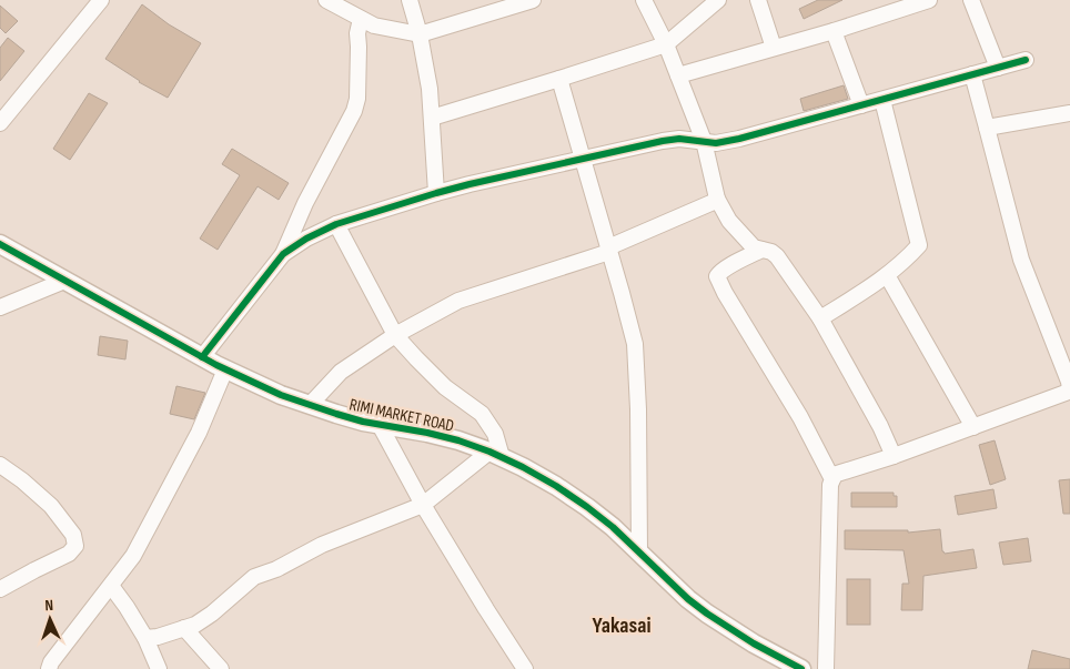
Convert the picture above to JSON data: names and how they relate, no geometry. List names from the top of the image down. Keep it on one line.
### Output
{"streets":{"street":["RIMI MARKET ROAD"]},"districts":["Yakasai"],"north":"top"}
